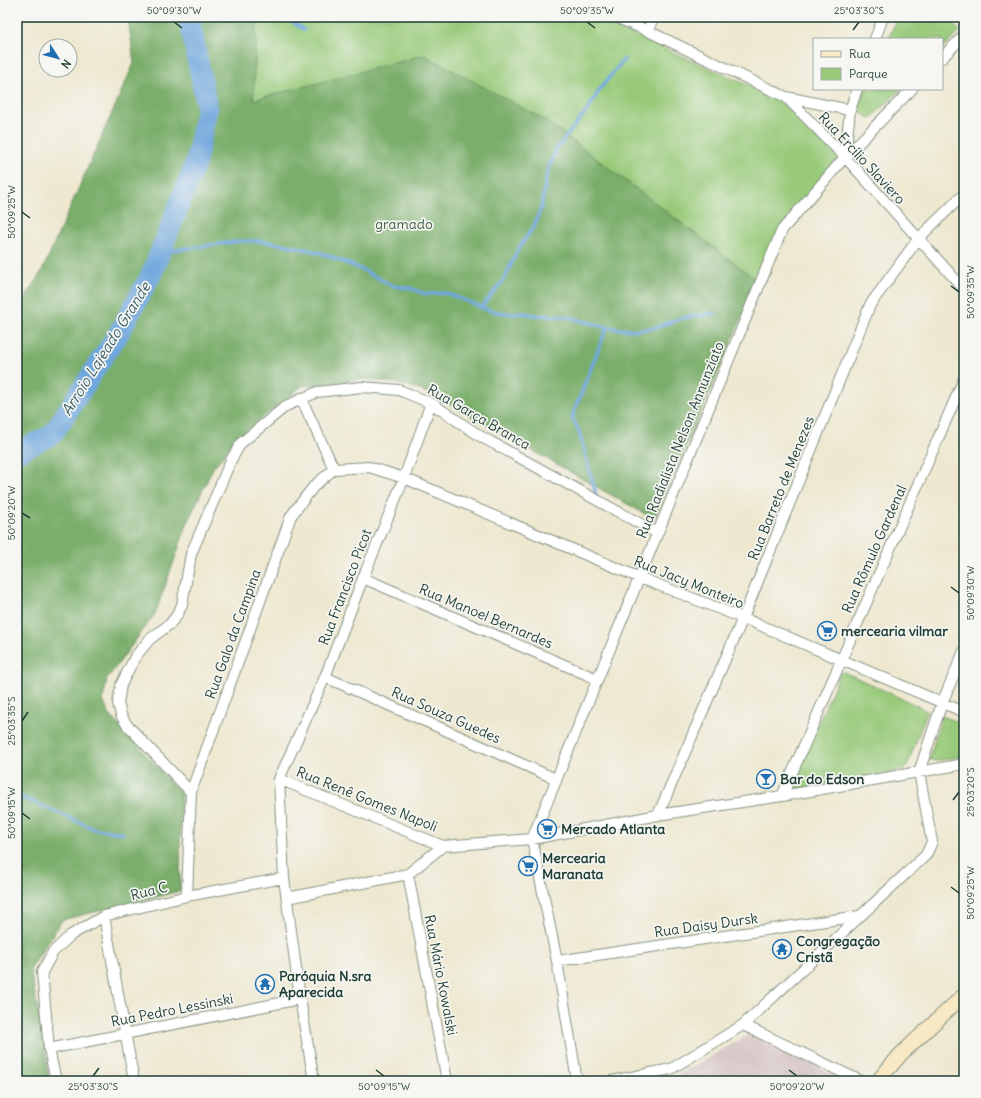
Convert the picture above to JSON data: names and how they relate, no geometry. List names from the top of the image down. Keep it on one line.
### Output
{"streets":{"street":["Rua Ercílio Slaviero","Rua Garça Branca","Rua Radialista Nelson Annunziato","Rua Barreto de Menezes","Rua Rômulo Gardenal","Rua Jacy Monteiro","Rua Francisco Picot","Rua Manoel Bernardes","Rua Galo da Campina","Rua Souza Guedes","Rua Renê Gomes Napoli","Rua C","Rua Daisy Dursk","Rua Mário Kowalski","Rua Pedro Lessinski"]},"crossings":[["Rua Ercílio Slaviero","Rua Radialista Nelson Annunziato"],["Rua Ercílio Slaviero","Rua Barreto de Menezes"],["Rua Garça Branca","Rua Radialista Nelson Annunziato"],["Rua Garça Branca","Rua Francisco Picot"],["Rua Garça Branca","Rua Galo da Campina"],["Rua Radialista Nelson Annunziato","Rua Jacy Monteiro"],["Rua Radialista Nelson Annunziato","Rua Manoel Bernardes"],["Rua Radialista Nelson Annunziato","Rua Souza Guedes"],["Rua Radialista Nelson Annunziato","Rua Renê Gomes Napoli"],["Rua Barreto de Menezes","Rua Jacy Monteiro"],["Rua Barreto de Menezes","Rua Renê Gomes Napoli"],["Rua Rômulo Gardenal","Rua Jacy Monteiro"],["Rua Rômulo Gardenal","Rua Renê Gomes Napoli"],["Rua Jacy Monteiro","Rua Francisco Picot"],["Rua Francisco Picot","Rua Manoel Bernardes"],["Rua Francisco Picot","Rua Souza Guedes"],["Rua Francisco Picot","Rua Renê Gomes Napoli"],["Rua Galo da Campina","Rua C"],["Rua Renê Gomes Napoli","Rua Mário Kowalski"],["Rua C","Rua Pedro Lessinski"]],"water":["Arroio Lajeado Grande"],"parks":["gramado"],"places":{"supermarket":["mercearia vilmar","Mercado Atlanta","Mercearia Maranata"],"bar":["Bar do Edson"],"temple":["Congregação Cristã","Paróquia N.sra Aparecida"]},"legend":["Rua","Parque"],"north":"bottom right","coordinates":["50°09'30\"W","50°09'35\"W","25°03'30\"S","50°09'25\"W","50°09'20\"W","25°03'35\"S","25°03'20\"S","50°09'15\"W"]}
